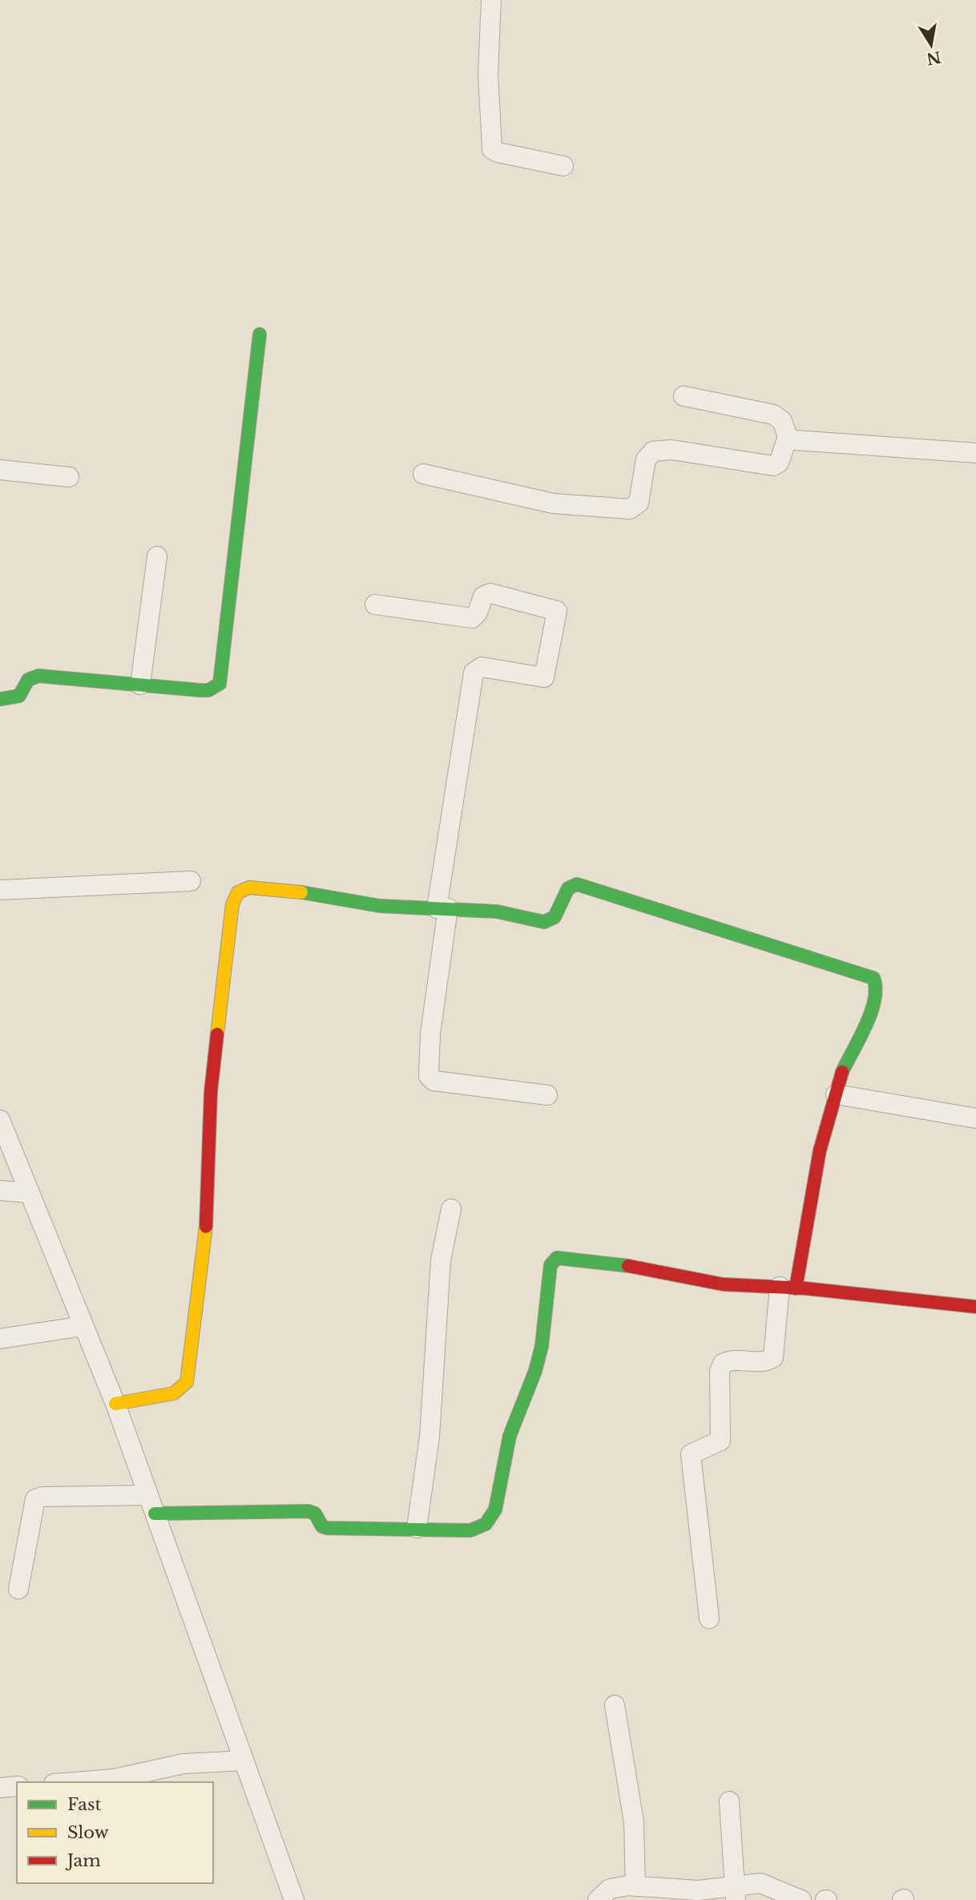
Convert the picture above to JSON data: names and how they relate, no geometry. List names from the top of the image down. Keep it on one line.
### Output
{"legend":["Fast","Slow","Jam"],"north":"bottom"}
